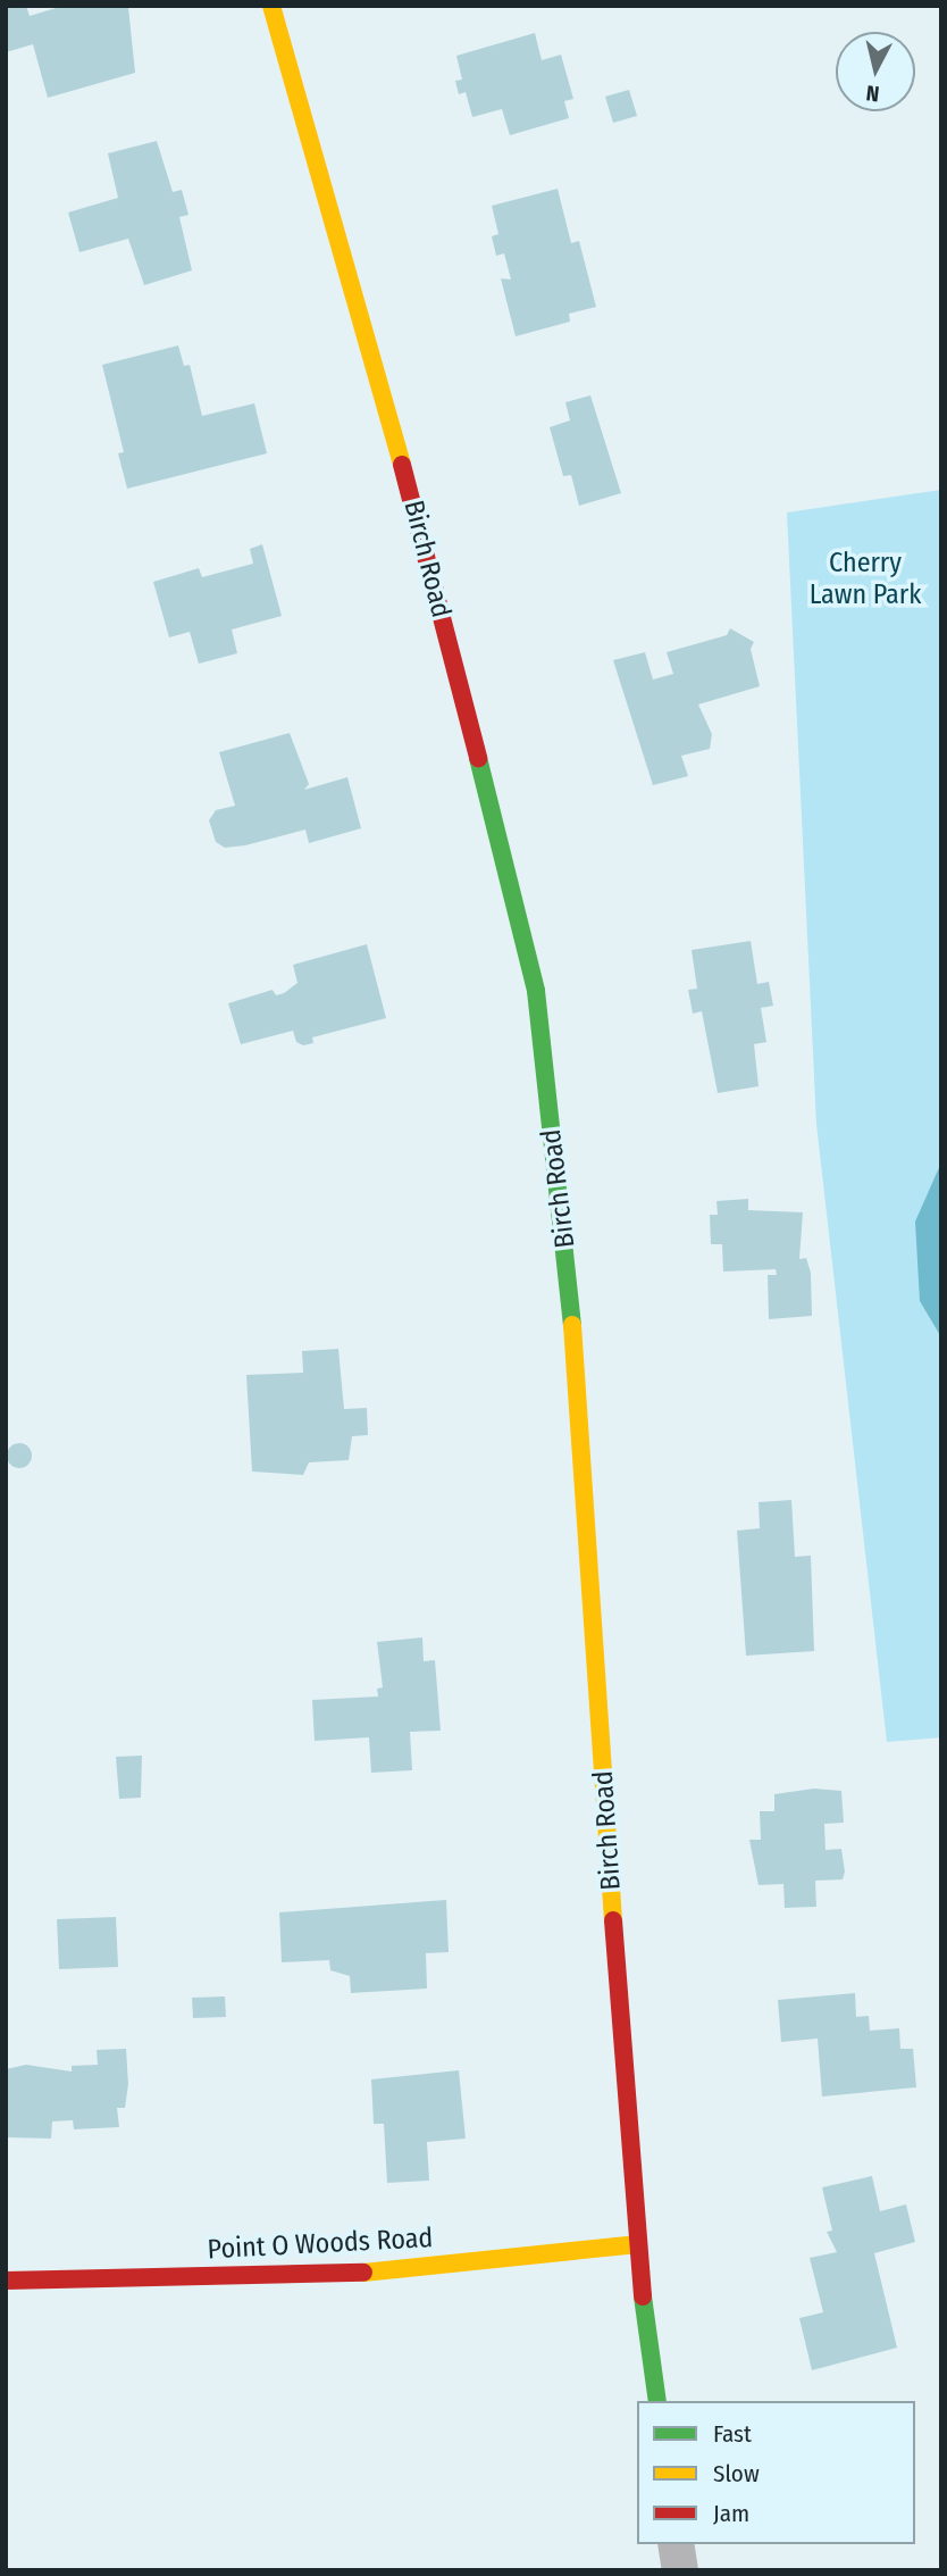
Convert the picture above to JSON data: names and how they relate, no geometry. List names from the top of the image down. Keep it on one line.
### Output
{"streets":{"street":["Birch Road","Point O Woods Road"]},"crossings":[["Birch Road","Point O Woods Road"]],"parks":["Cherry Lawn Park"],"legend":["Fast","Slow","Jam"],"north":"bottom"}
